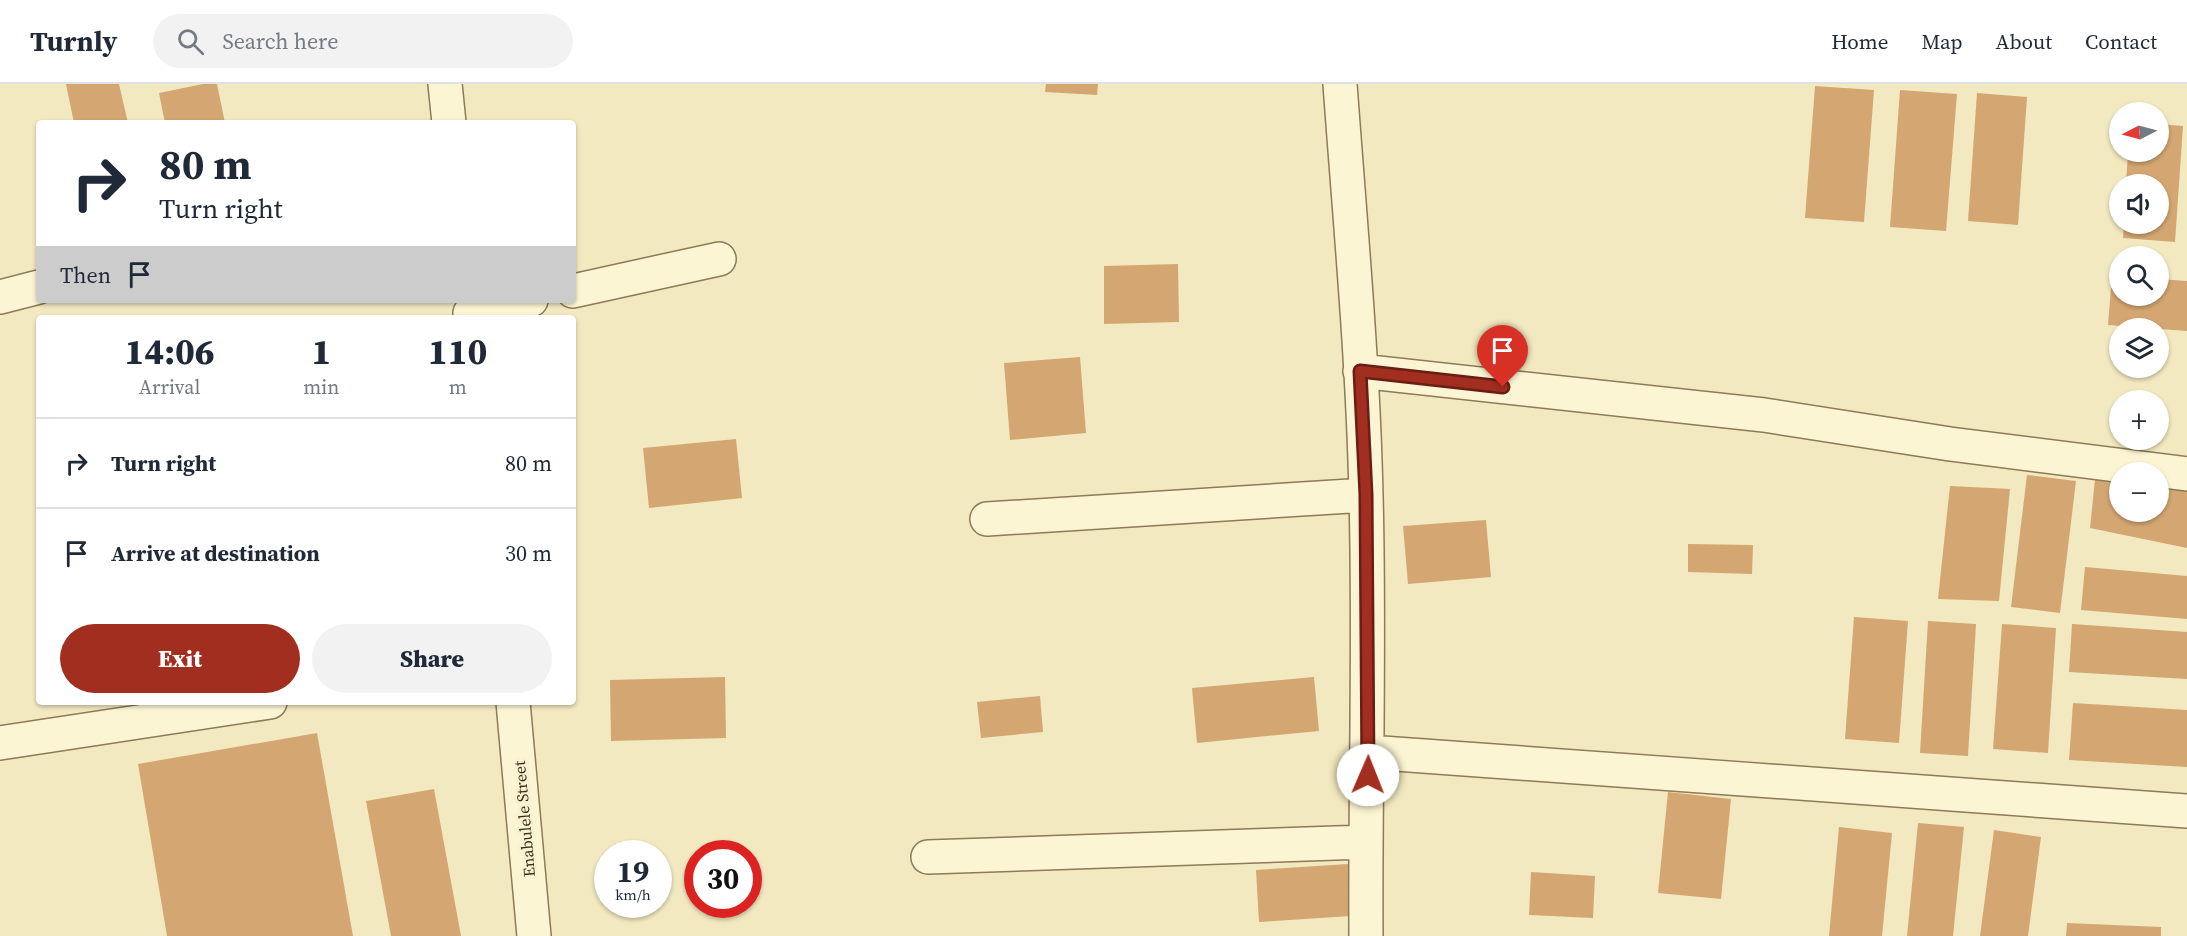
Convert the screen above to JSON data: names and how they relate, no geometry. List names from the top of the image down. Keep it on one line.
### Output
{"streets":{"street":["Enabulele Street"]},"north":"left","page":{"header":"Turnly","search":"Search here","nav":["Home","Map","About","Contact"],"map_buttons":["+","−"],"turn":["80 m","Turn right"],"then":"Then","eta":["14:06","Arrival","1","min","110","m"],"list":[{"name":"Turn right","value":"80 m"},{"name":"Arrive at destination","value":"30 m"}],"buttons":["Exit","Share"],"speed":"19 km/h","limit":"30"}}
